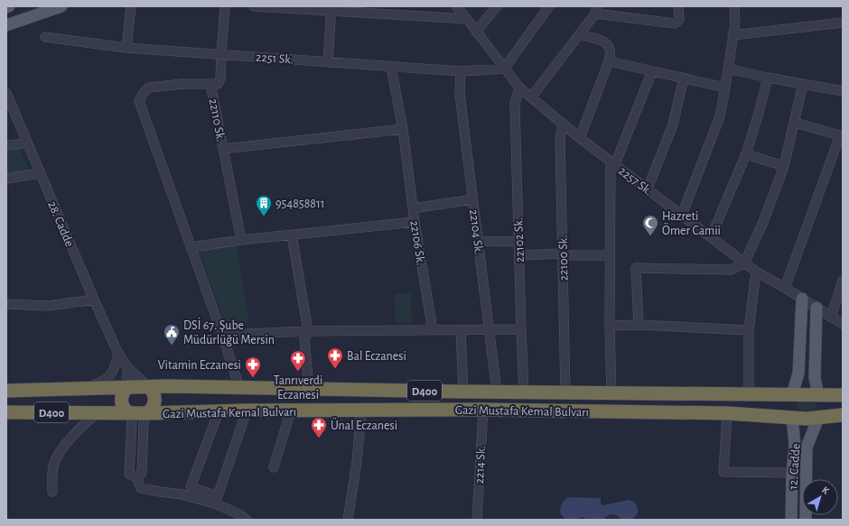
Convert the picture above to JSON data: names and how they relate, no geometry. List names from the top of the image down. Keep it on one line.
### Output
{"streets":{"highway":["D400","Gazi Mustafa Kemal Bulvarı"],"main road":["12. Cadde"],"street":["2251 Sk.","22110 Sk.","2257 Sk.","28. Cadde","22104 Sk.","22102 Sk.","22106 Sk.","22100 Sk.","2214 Sk."]},"crossings":[["2251 Sk.","22110 Sk."],["2251 Sk.","2257 Sk."],["2251 Sk.","22104 Sk."],["2251 Sk.","22106 Sk."],["2257 Sk.","22102 Sk."],["2257 Sk.","22100 Sk."],["28. Cadde","Gazi Mustafa Kemal Bulvarı"],["22104 Sk.","Gazi Mustafa Kemal Bulvarı"],["22102 Sk.","Gazi Mustafa Kemal Bulvarı"],["22100 Sk.","Gazi Mustafa Kemal Bulvarı"],["Gazi Mustafa Kemal Bulvarı","2214 Sk."],["Gazi Mustafa Kemal Bulvarı","12. Cadde"]],"places":{"building":["954858811"],"mosque":["Hazreti Ömer Camii"],"public building":["DSİ 67. Şube Müdürlüğü Mersin"],"pharmacy":["Bal Eczanesi","Tanrıverdi Eczanesi","Vitamin Eczanesi","Ünal Eczanesi"]},"north":"top right"}
